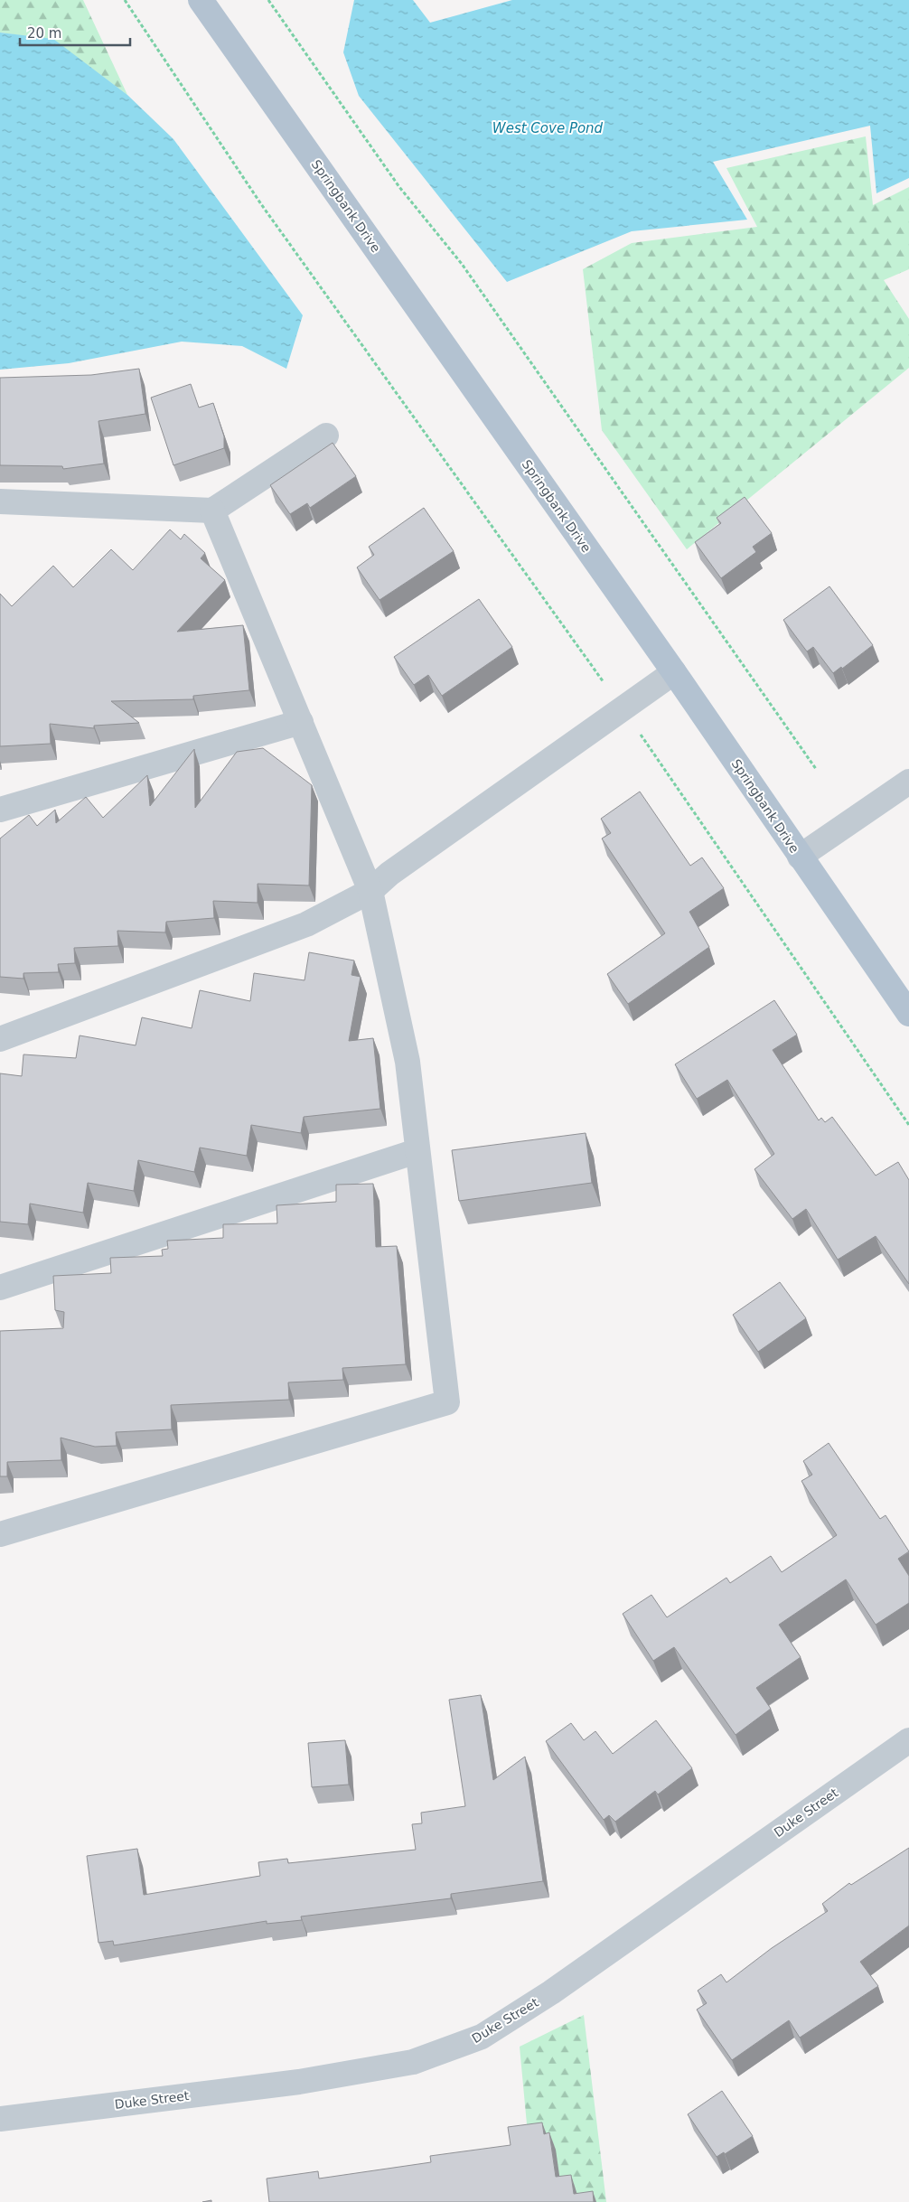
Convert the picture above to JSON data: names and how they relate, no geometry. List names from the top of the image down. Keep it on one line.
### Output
{"streets":{"main road":["Springbank Drive"],"street":["Duke Street"]},"water":["West Cove Pond"],"scale_bar":"20 m"}
